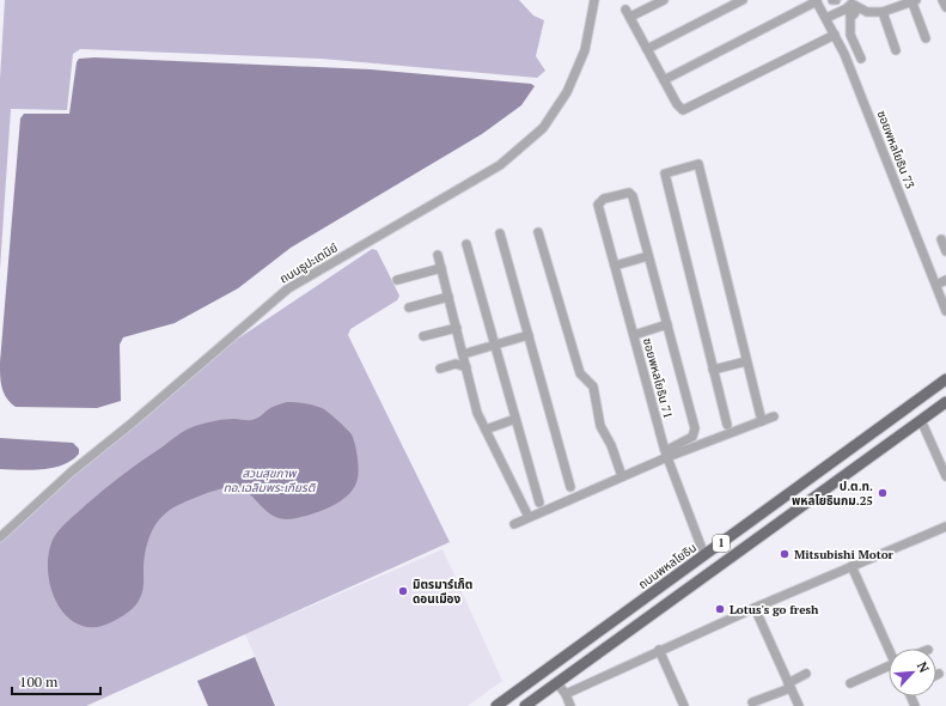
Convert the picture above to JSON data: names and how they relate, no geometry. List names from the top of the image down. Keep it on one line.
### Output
{"streets":{"main road":["1","ถนนพหลโยธิน"],"street":["ซอยพหลโยธิน 73","ถนนธูปะเตมีย์","ซอยพหลโยธิน 71"]},"crossings":[["ซอยพหลโยธิน 71","ถนนพหลโยธิน"]],"parks":["สวนสุขภาพ ทอ.เฉลิมพระเกียรติ"],"places":["ป.ต.ท. พหลโยธินกม.25","Mitsubishi Motor","มิตรมาร์เก็ต ดอนเมือง","Lotus's go fresh"],"scale_bar":"100 m","north":"top right"}
